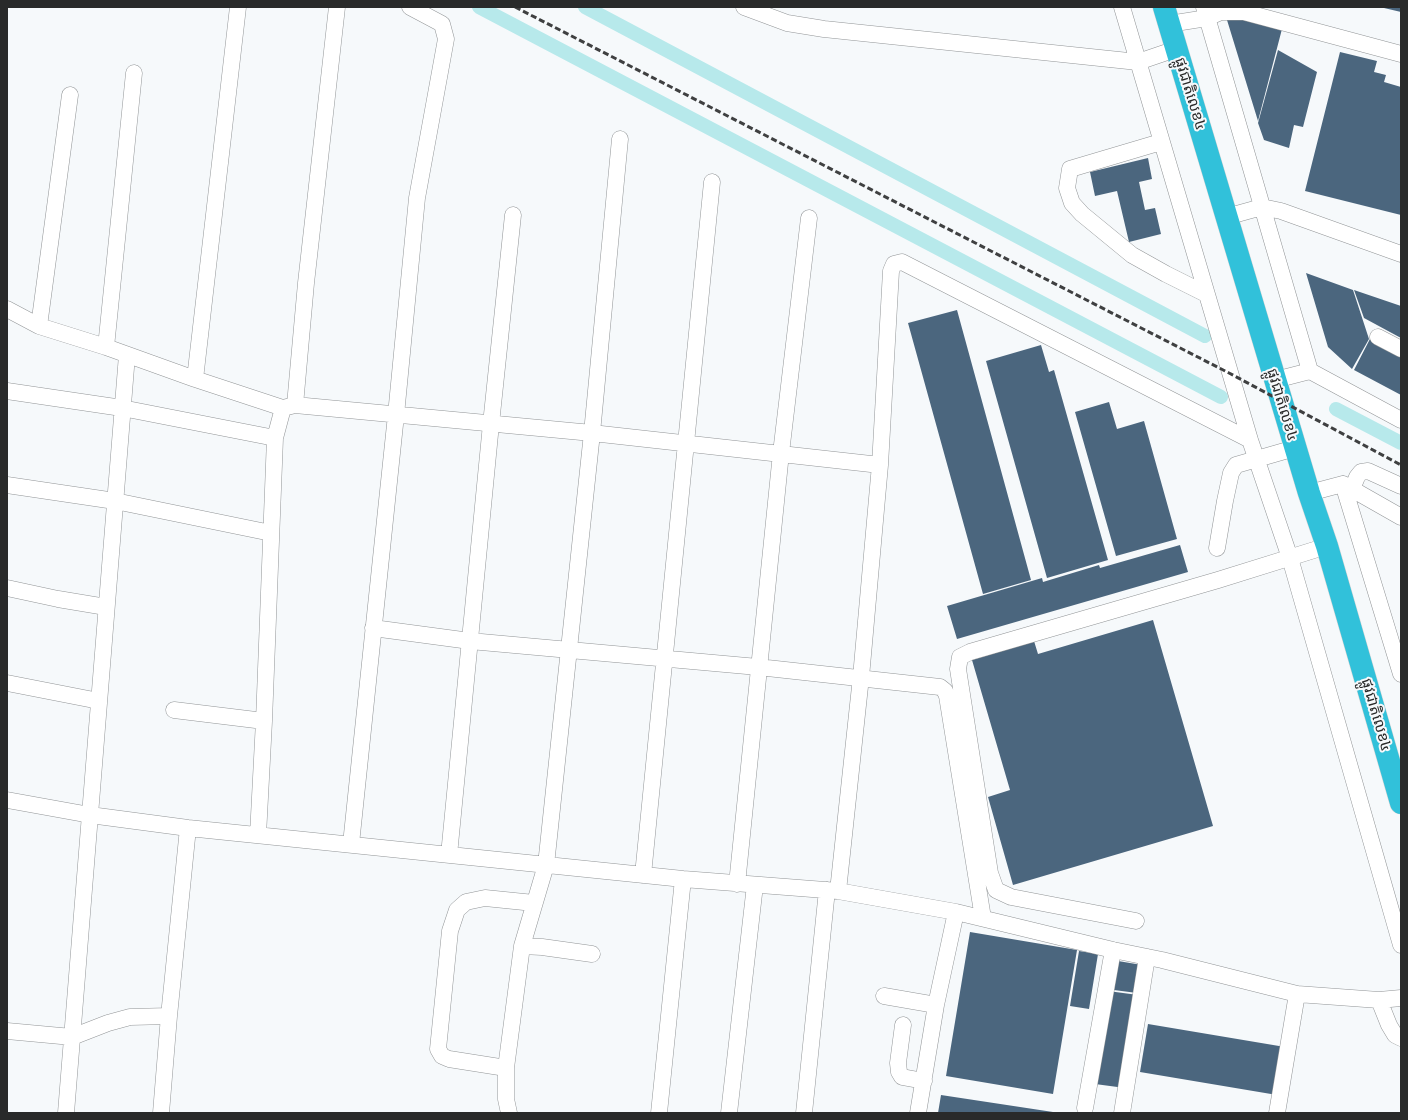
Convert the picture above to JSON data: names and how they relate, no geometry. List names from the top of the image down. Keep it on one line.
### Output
{"streets":{"highway":["ផ្លូវជាតិលេខ៤"]}}
